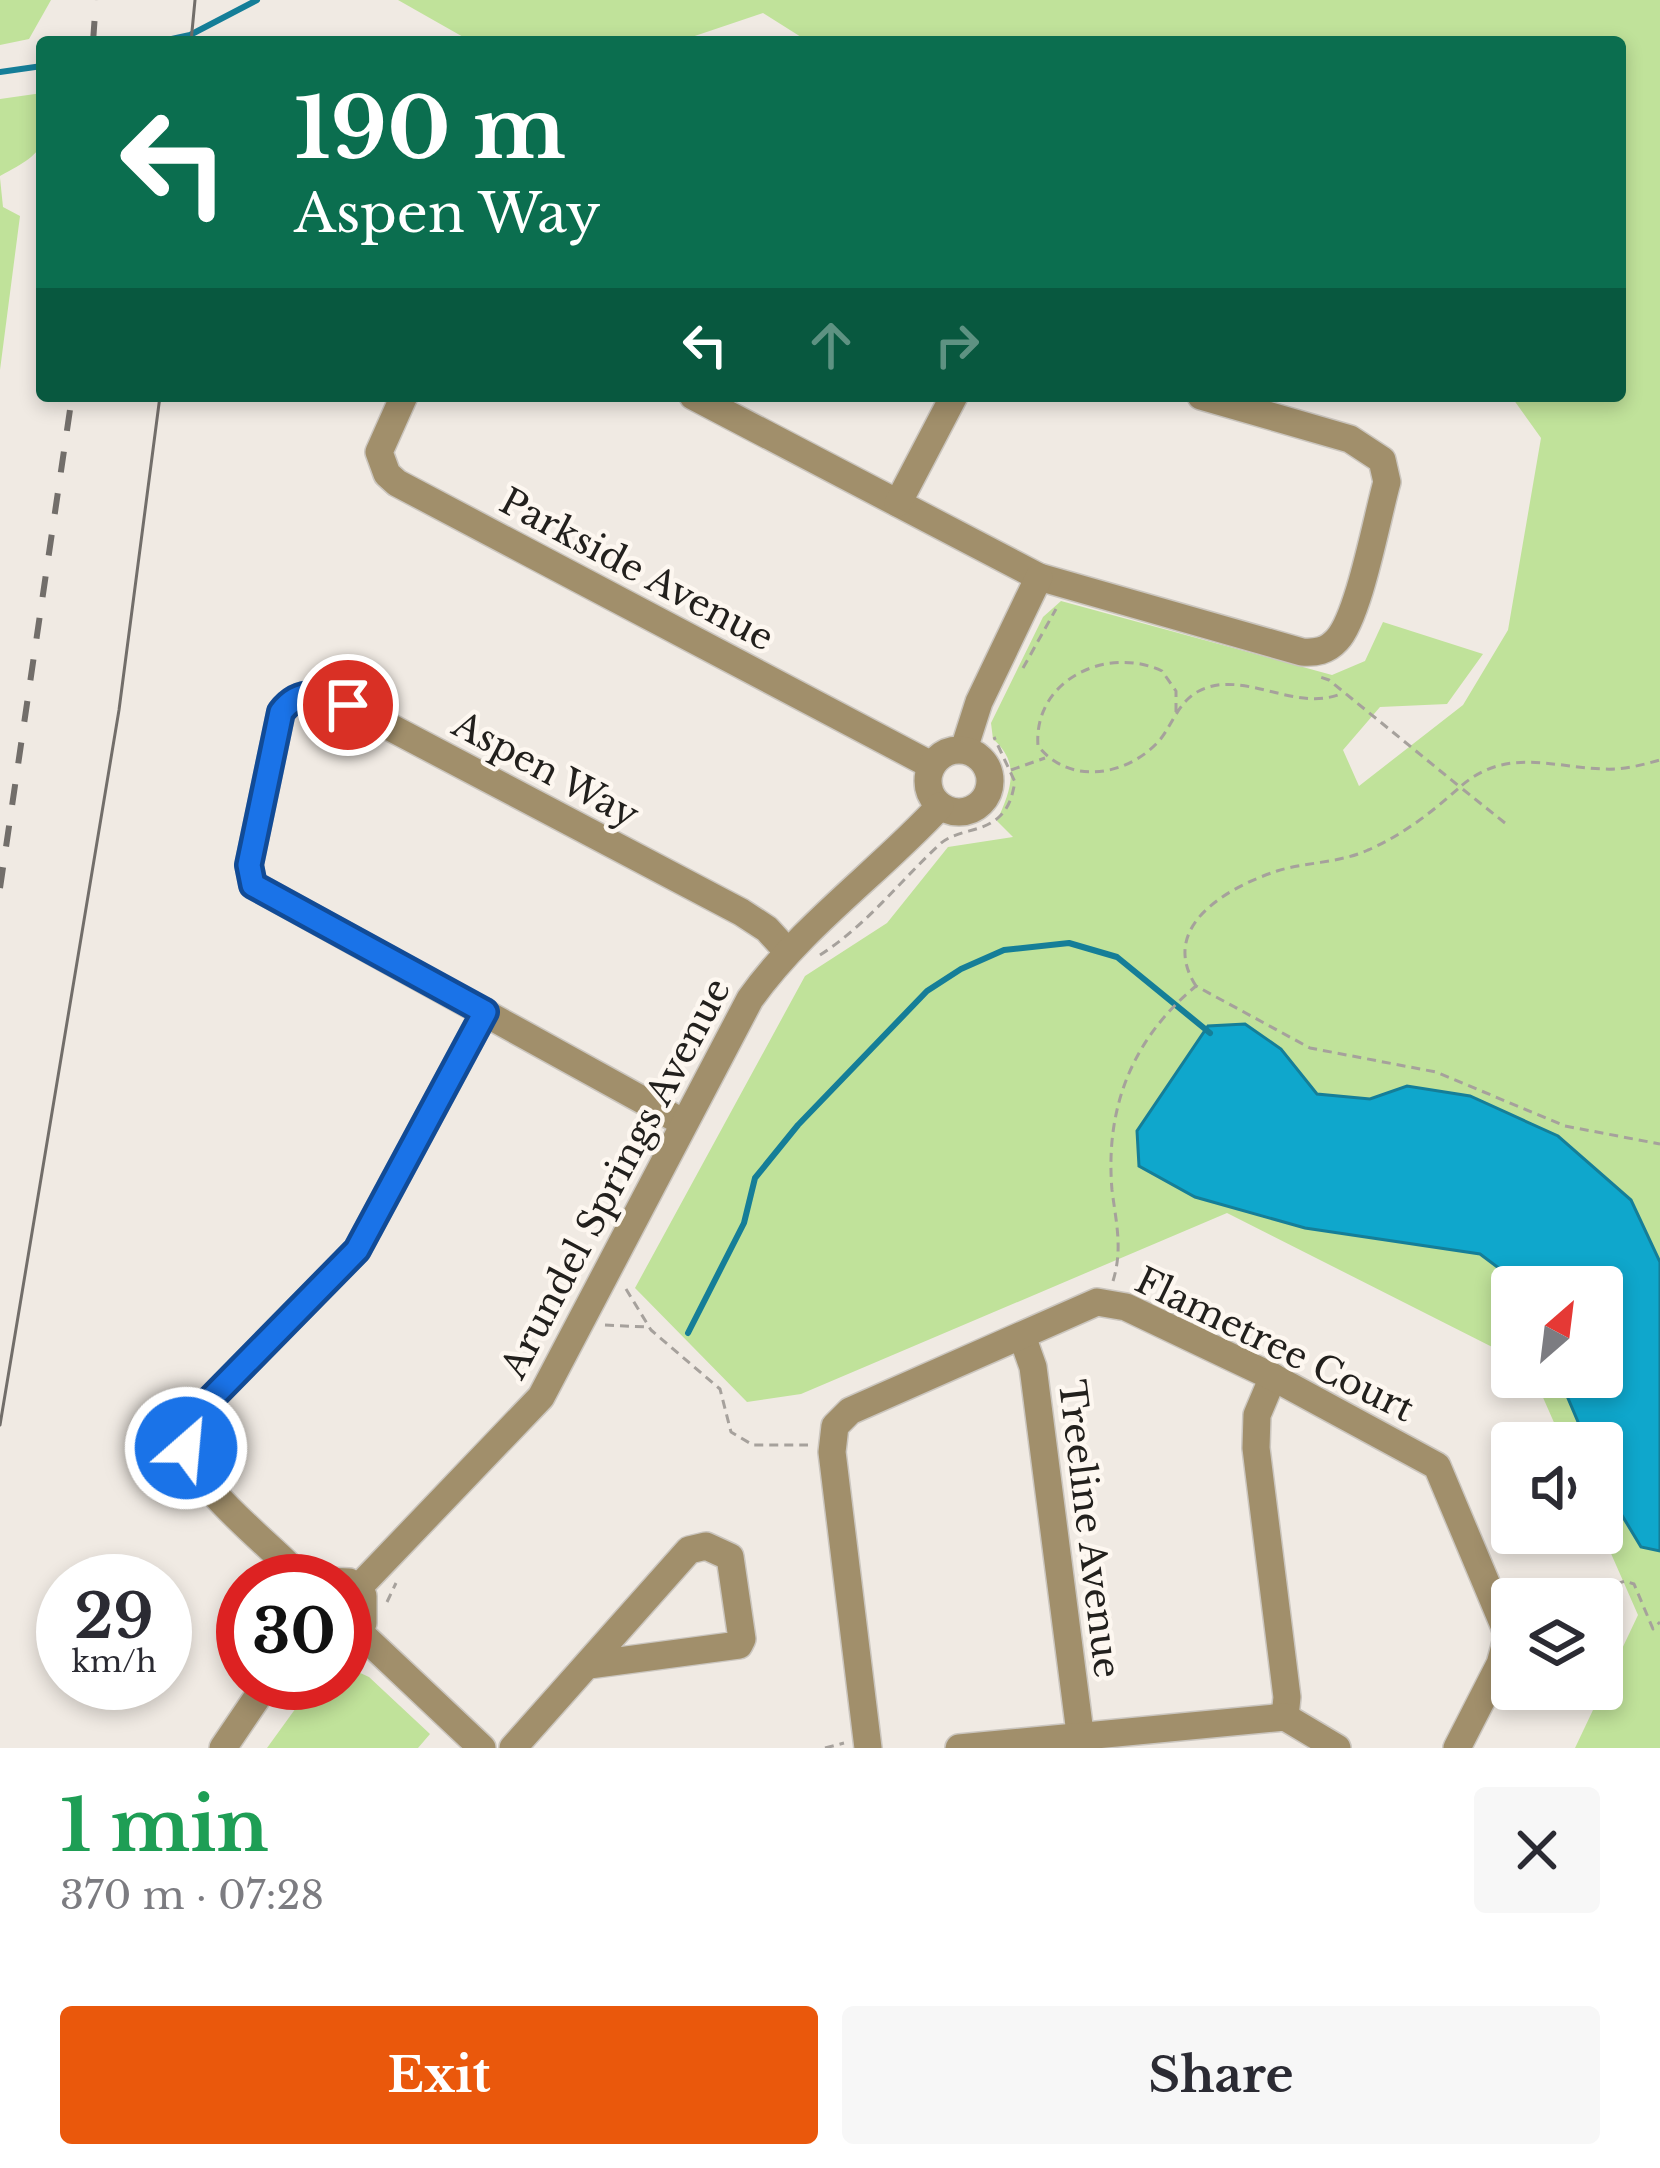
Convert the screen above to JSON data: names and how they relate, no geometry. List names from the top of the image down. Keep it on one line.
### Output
{"streets":{"street":["Parkside Avenue","Aspen Way","Arundel Springs Avenue","Flametree Court","Treeline Avenue"]},"crossings":[["Parkside Avenue","Arundel Springs Avenue"],["Aspen Way","Arundel Springs Avenue"],["Flametree Court","Treeline Avenue"]],"north":"top right","page":{"turn":["190 m","Aspen Way"],"speed":"29 km/h","limit":"30","heading":["1 min","370 m · 07:28"],"buttons":["Exit","Share"]}}
